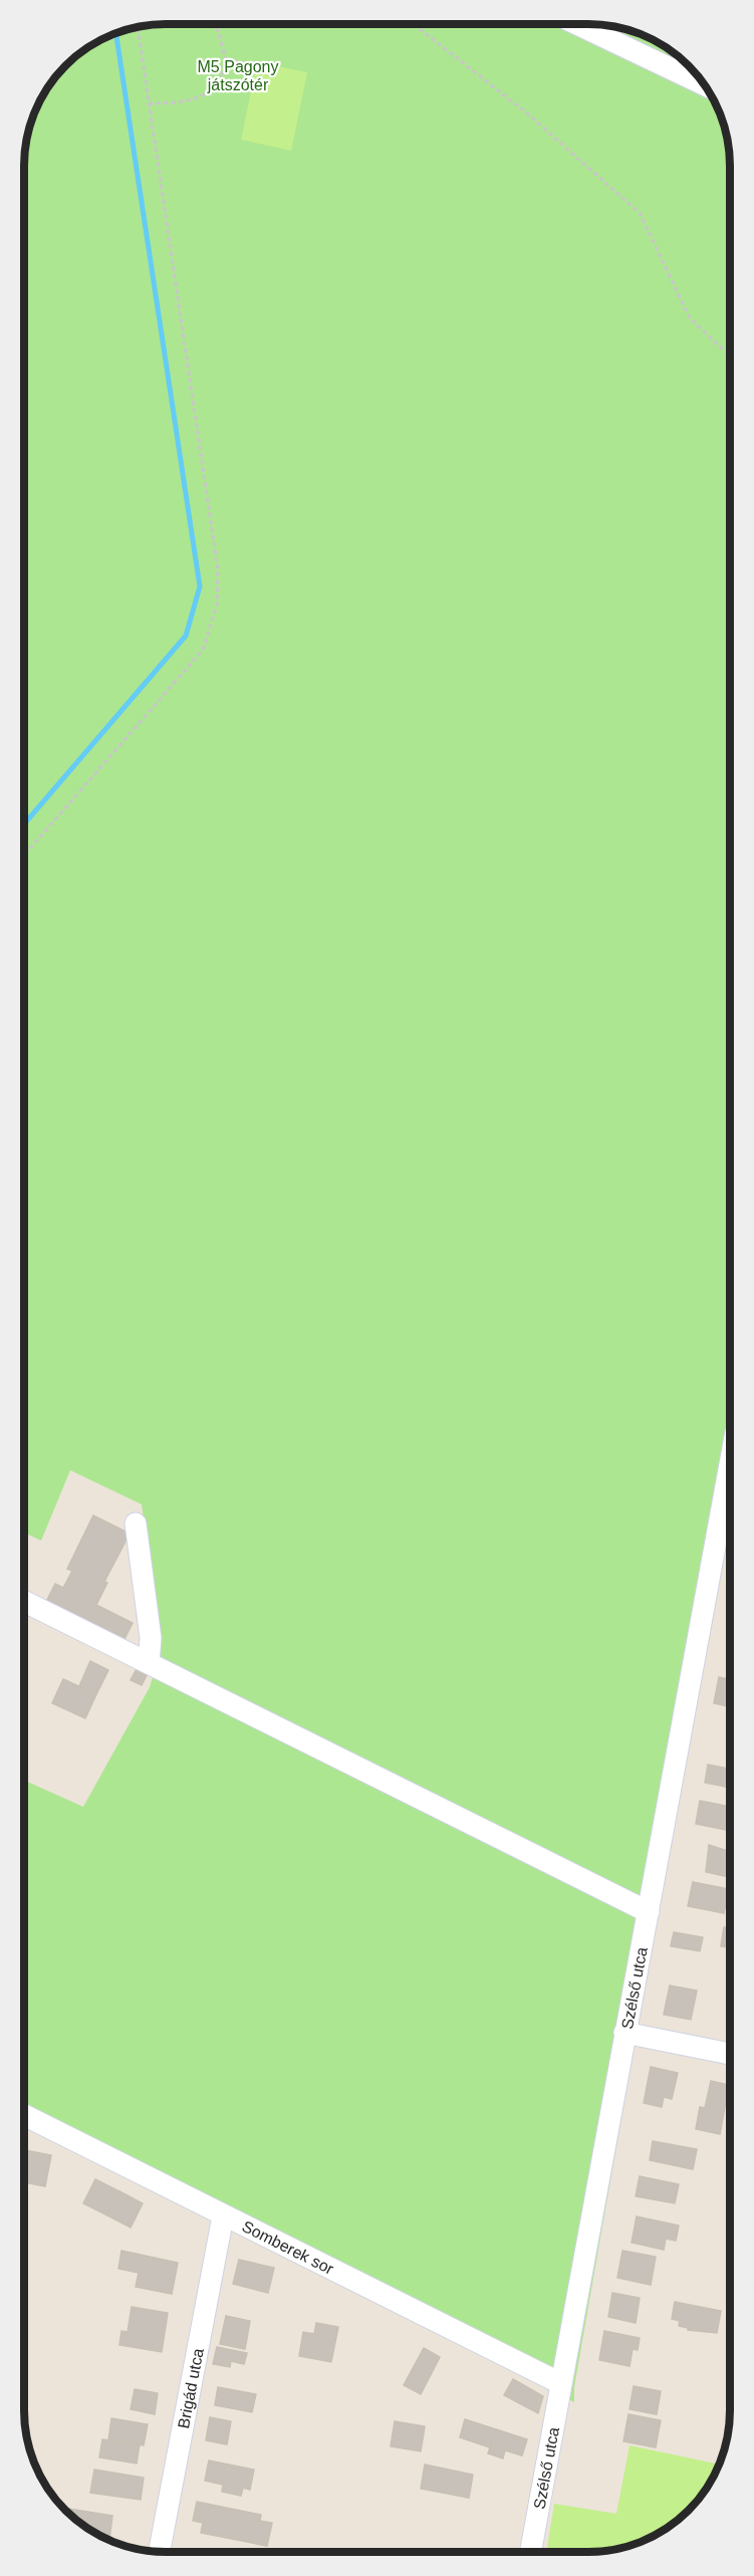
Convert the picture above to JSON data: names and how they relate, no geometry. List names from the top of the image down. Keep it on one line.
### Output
{"streets":{"street":["Szélső utca","Somberek sor","Brigád utca"]},"crossings":[["Szélső utca","Somberek sor"],["Somberek sor","Brigád utca"]],"parks":["M5 Pagony játszótér"]}
